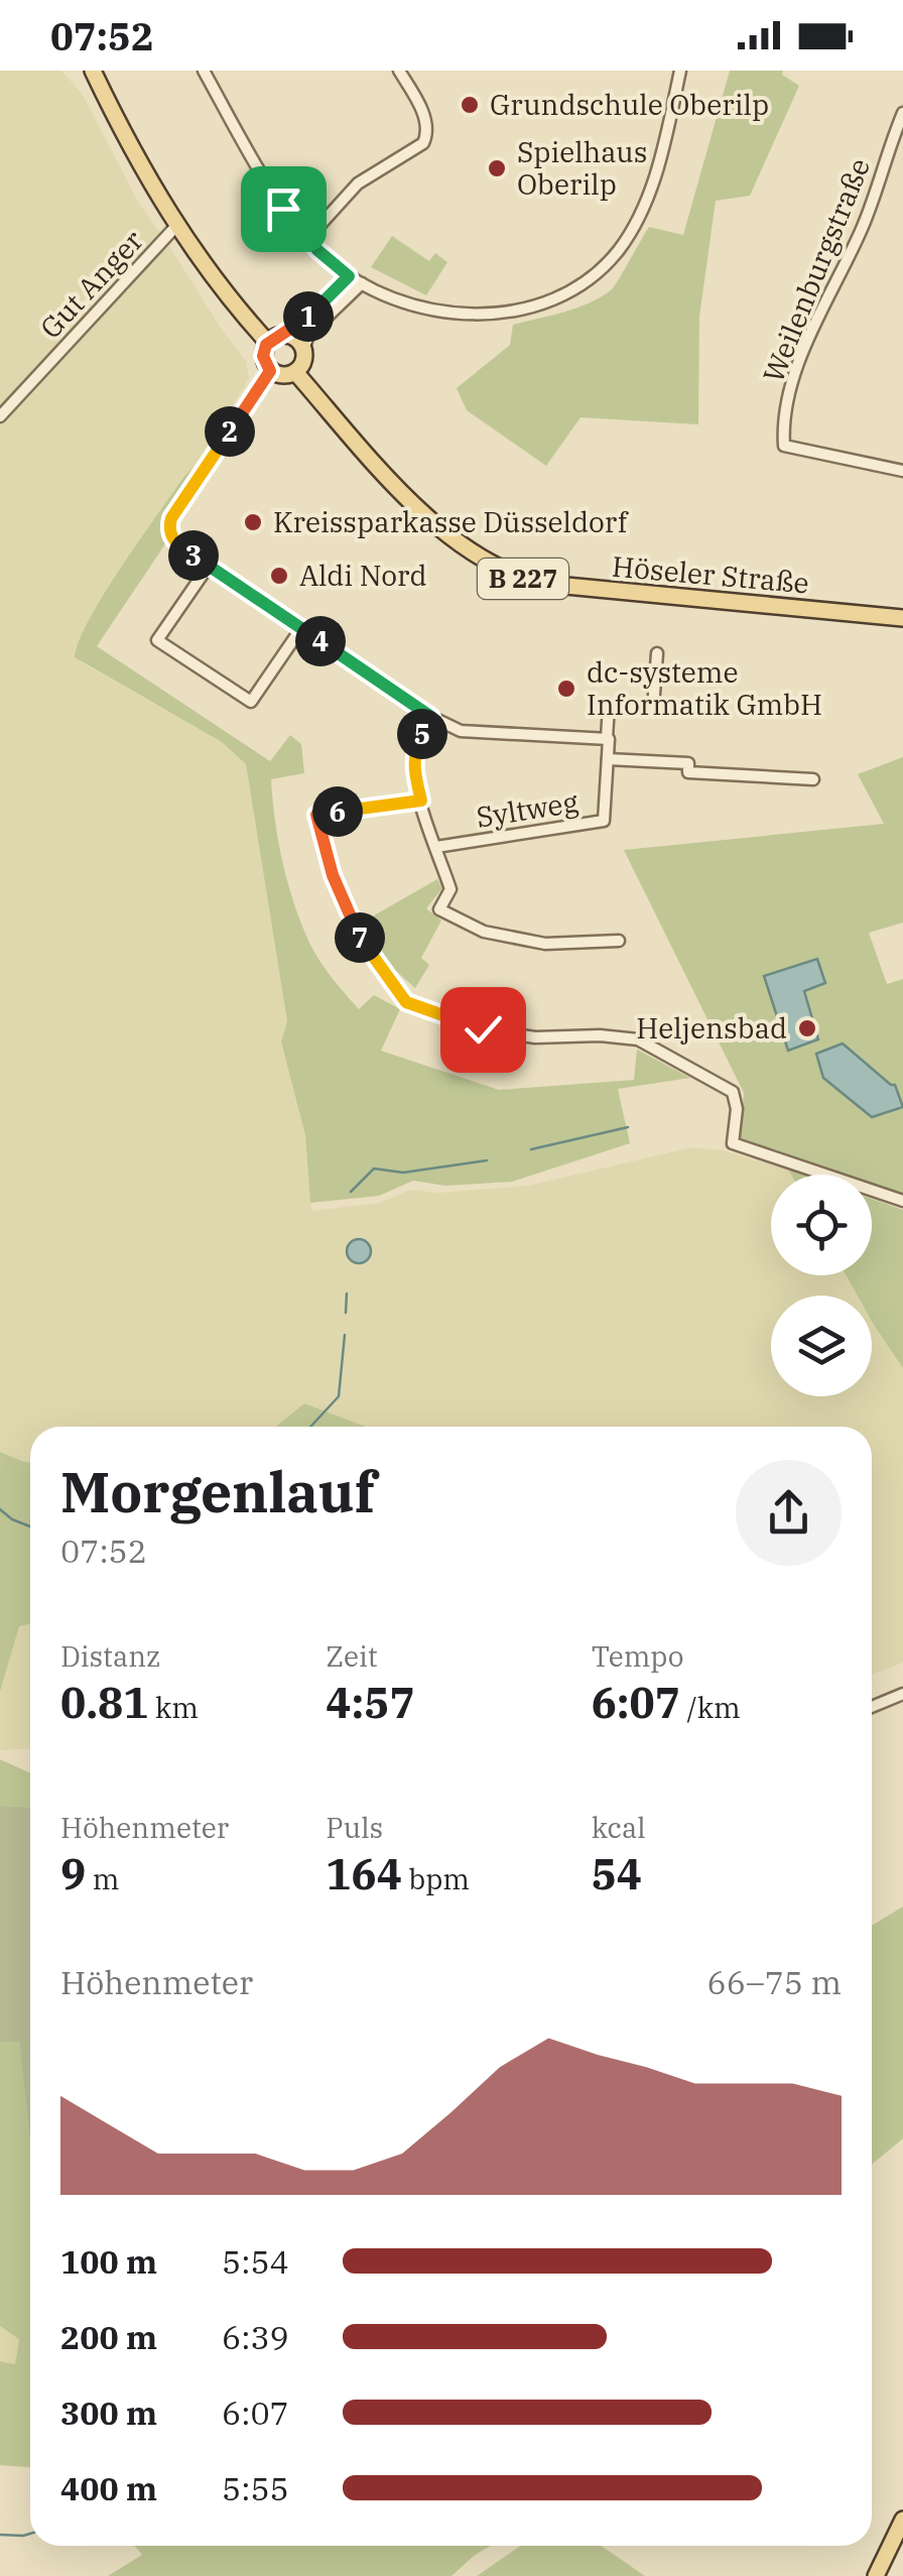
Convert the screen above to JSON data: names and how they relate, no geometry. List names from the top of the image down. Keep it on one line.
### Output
{"streets":{"main road":["Höseler Straße","B 227"],"street":["Weilenburgstraße","Gut Anger","Syltweg"]},"places":["Grundschule Oberilp","Spielhaus Oberilp","Kreissparkasse Düsseldorf","Aldi Nord","dc-systeme Informatik GmbH","Heljensbad"],"page":{"status":"07:52","pins":["1","2","3","4","5","6","7"],"heading":["Morgenlauf","07:52"],"stats":[["Distanz","0.81 km"],["Zeit","4:57"],["Tempo","6:07 /km"],["Höhenmeter","9 m"],["Puls","164 bpm"],["kcal","54"]],"chart":["Höhenmeter","66–75 m"],"list":[{"name":"100 m","note":"5:54"},{"name":"200 m","note":"6:39"},{"name":"300 m","note":"6:07"},{"name":"400 m","note":"5:55"}]}}
